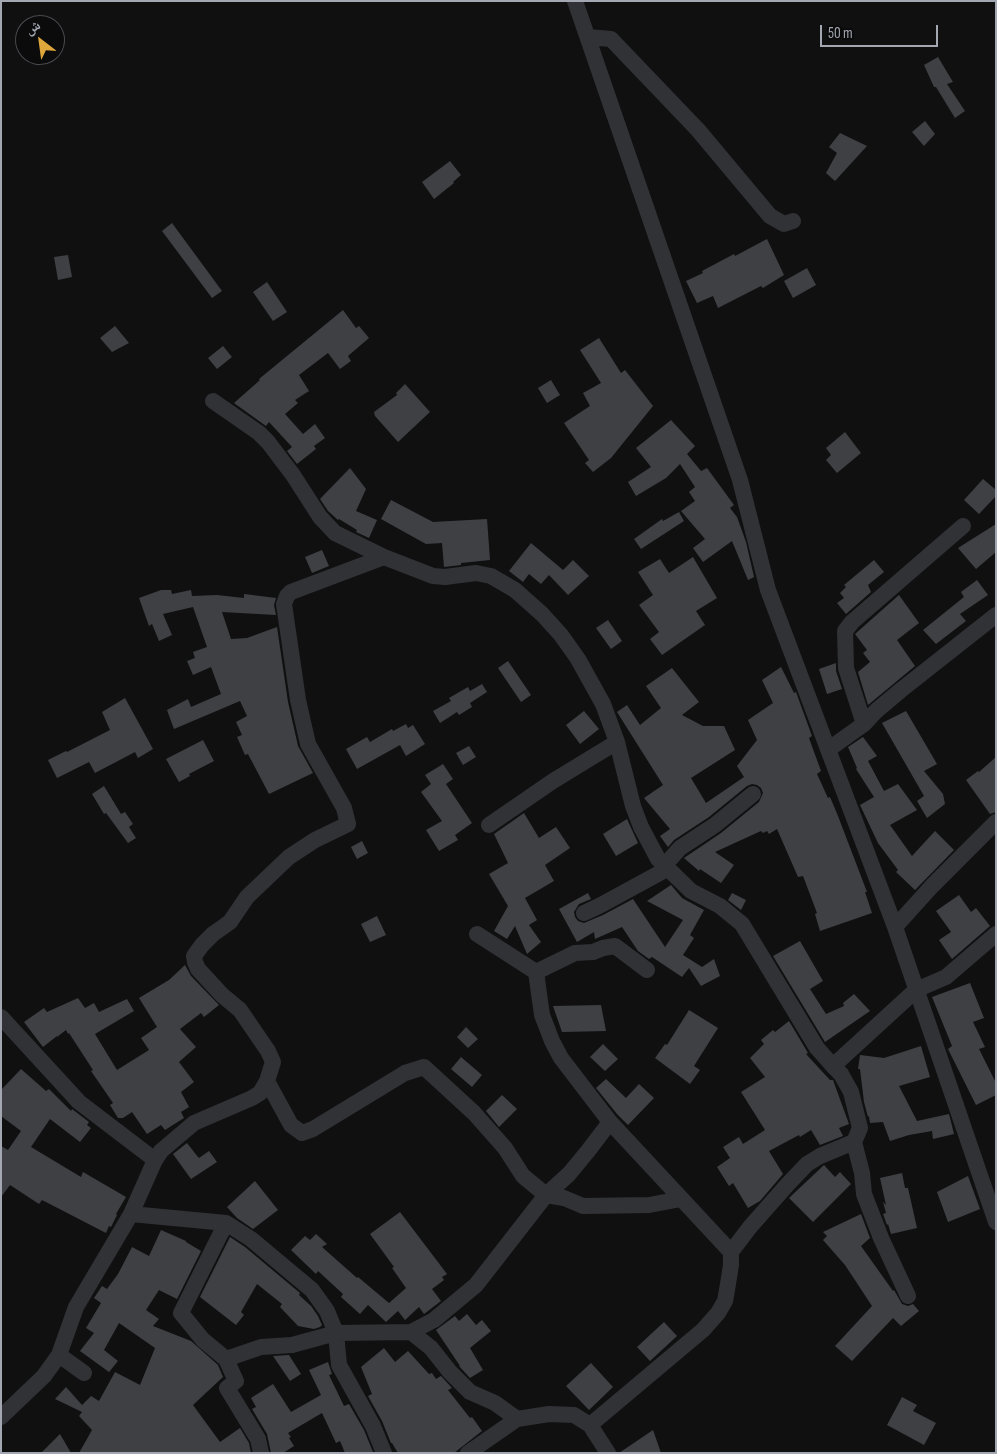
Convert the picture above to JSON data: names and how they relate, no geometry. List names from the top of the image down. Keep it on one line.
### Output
{"scale_bar":"50 m","north":"top left"}
